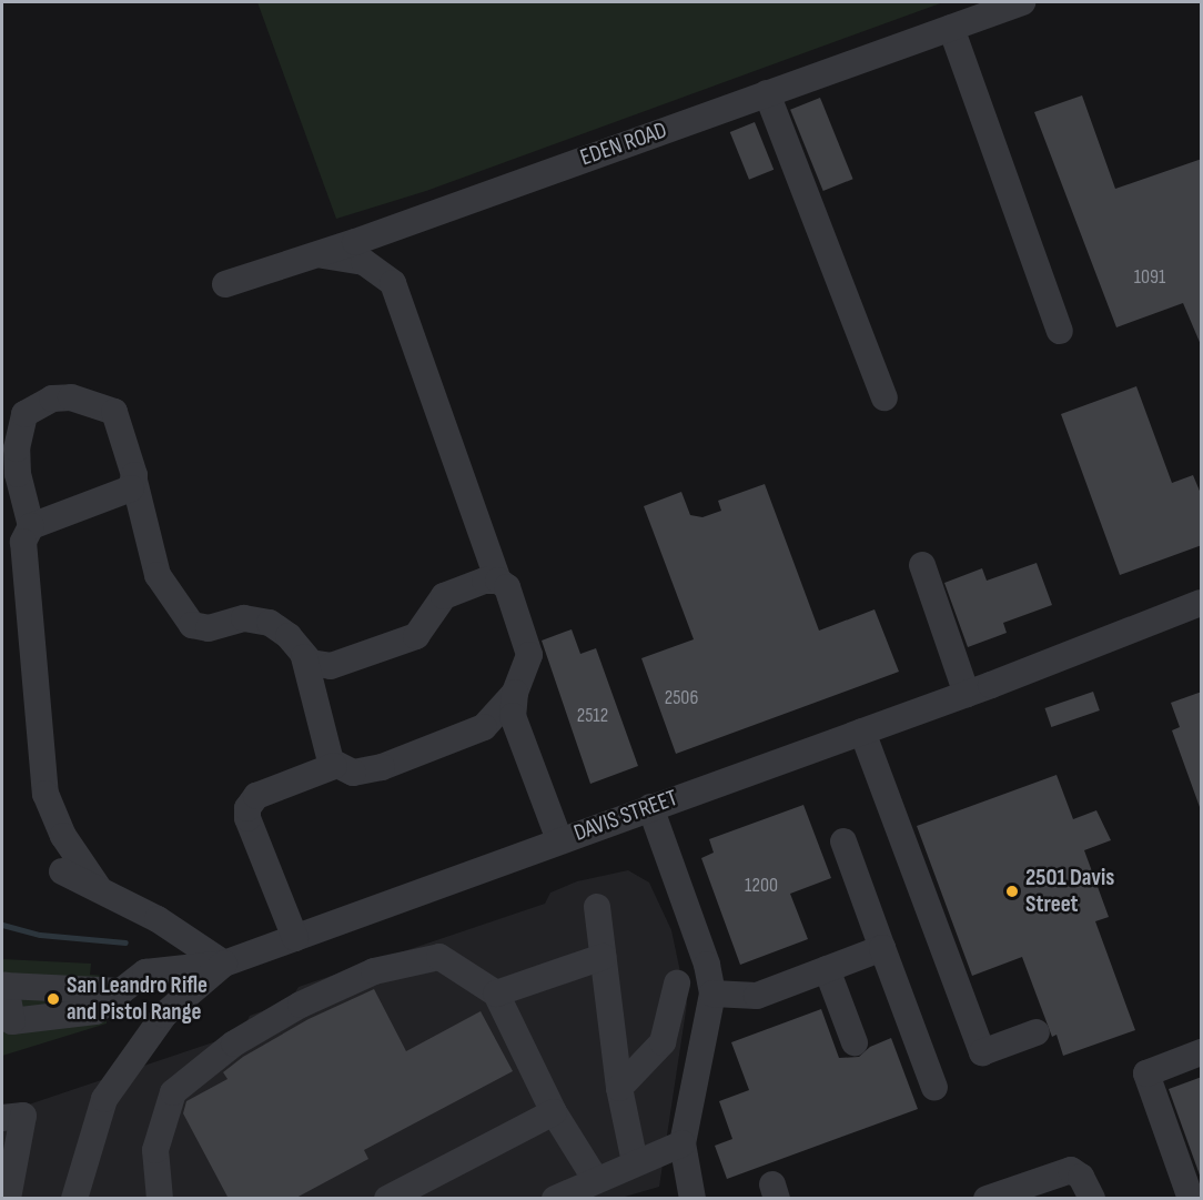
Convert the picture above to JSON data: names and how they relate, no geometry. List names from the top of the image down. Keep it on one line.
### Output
{"streets":{"street":["EDEN ROAD","DAVIS STREET"]},"places":["2501 Davis Street","San Leandro Rifle and Pistol Range"],"house_numbers":["1091","2506","2512","1200"]}
